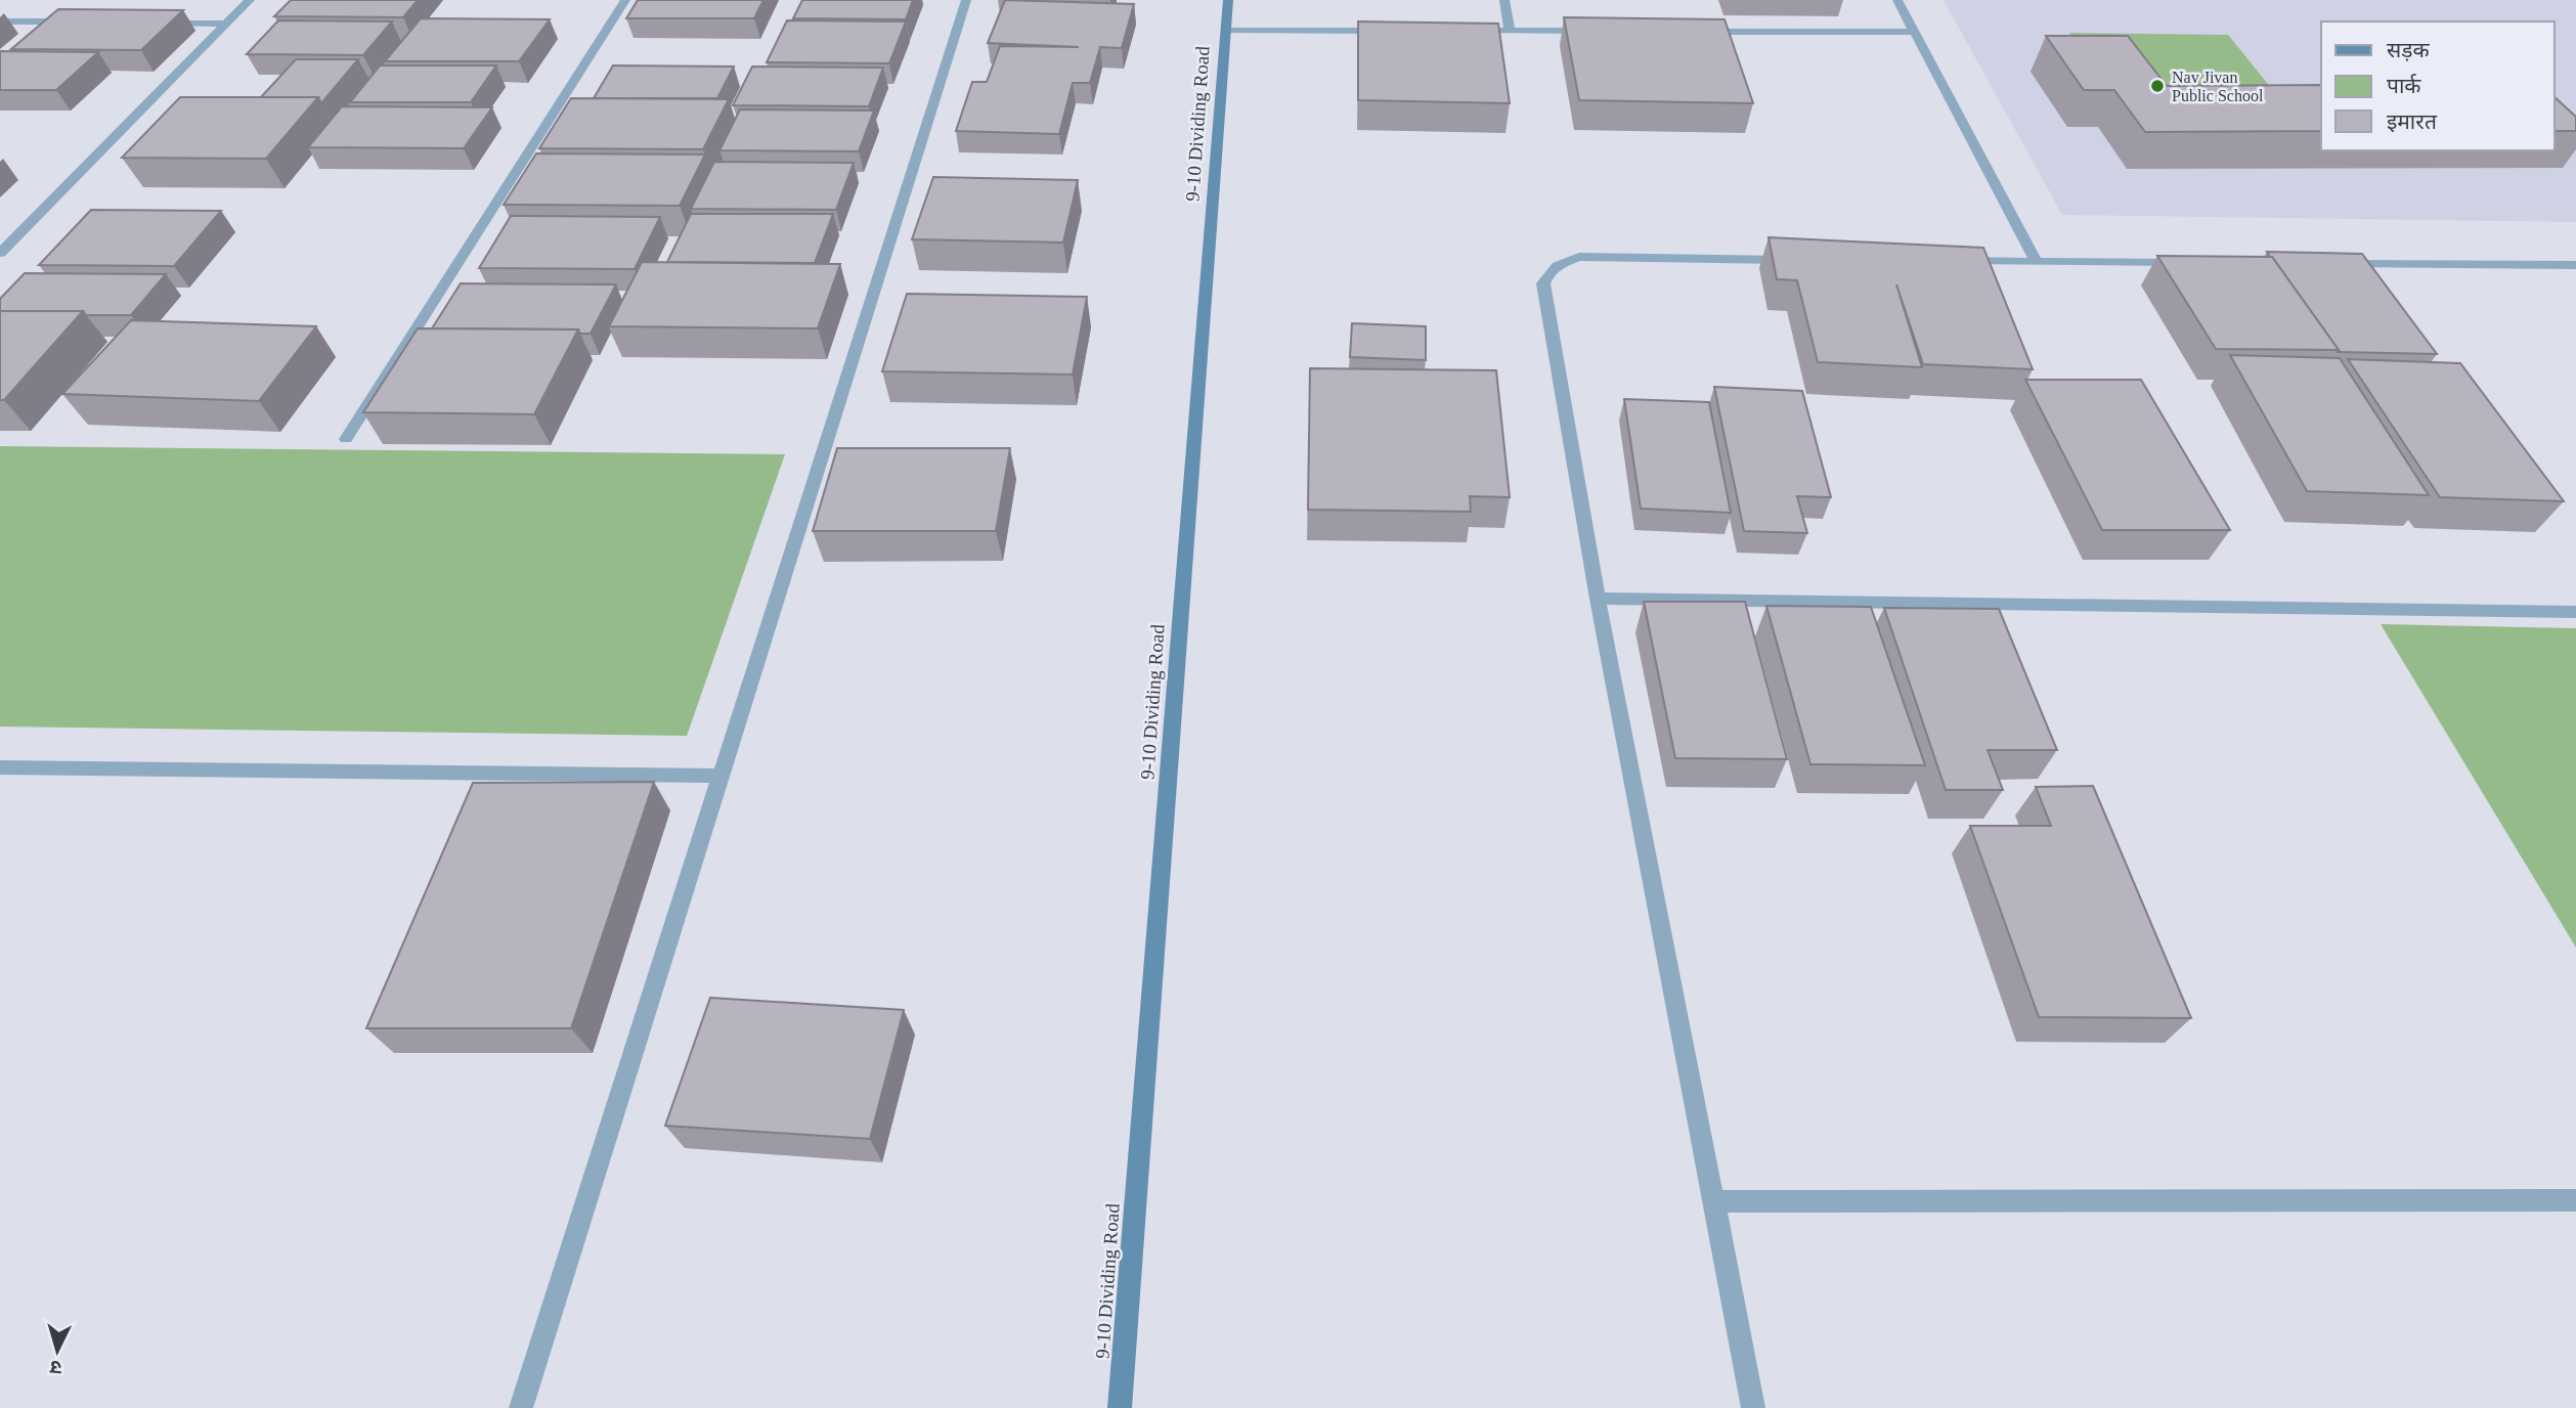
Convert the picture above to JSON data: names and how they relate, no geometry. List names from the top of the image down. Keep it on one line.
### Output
{"streets":{"street":["9-10 Dividing Road"]},"places":["Nav Jivan Public School"],"legend":["सड़क","पार्क","इमारत"],"north":"bottom"}
